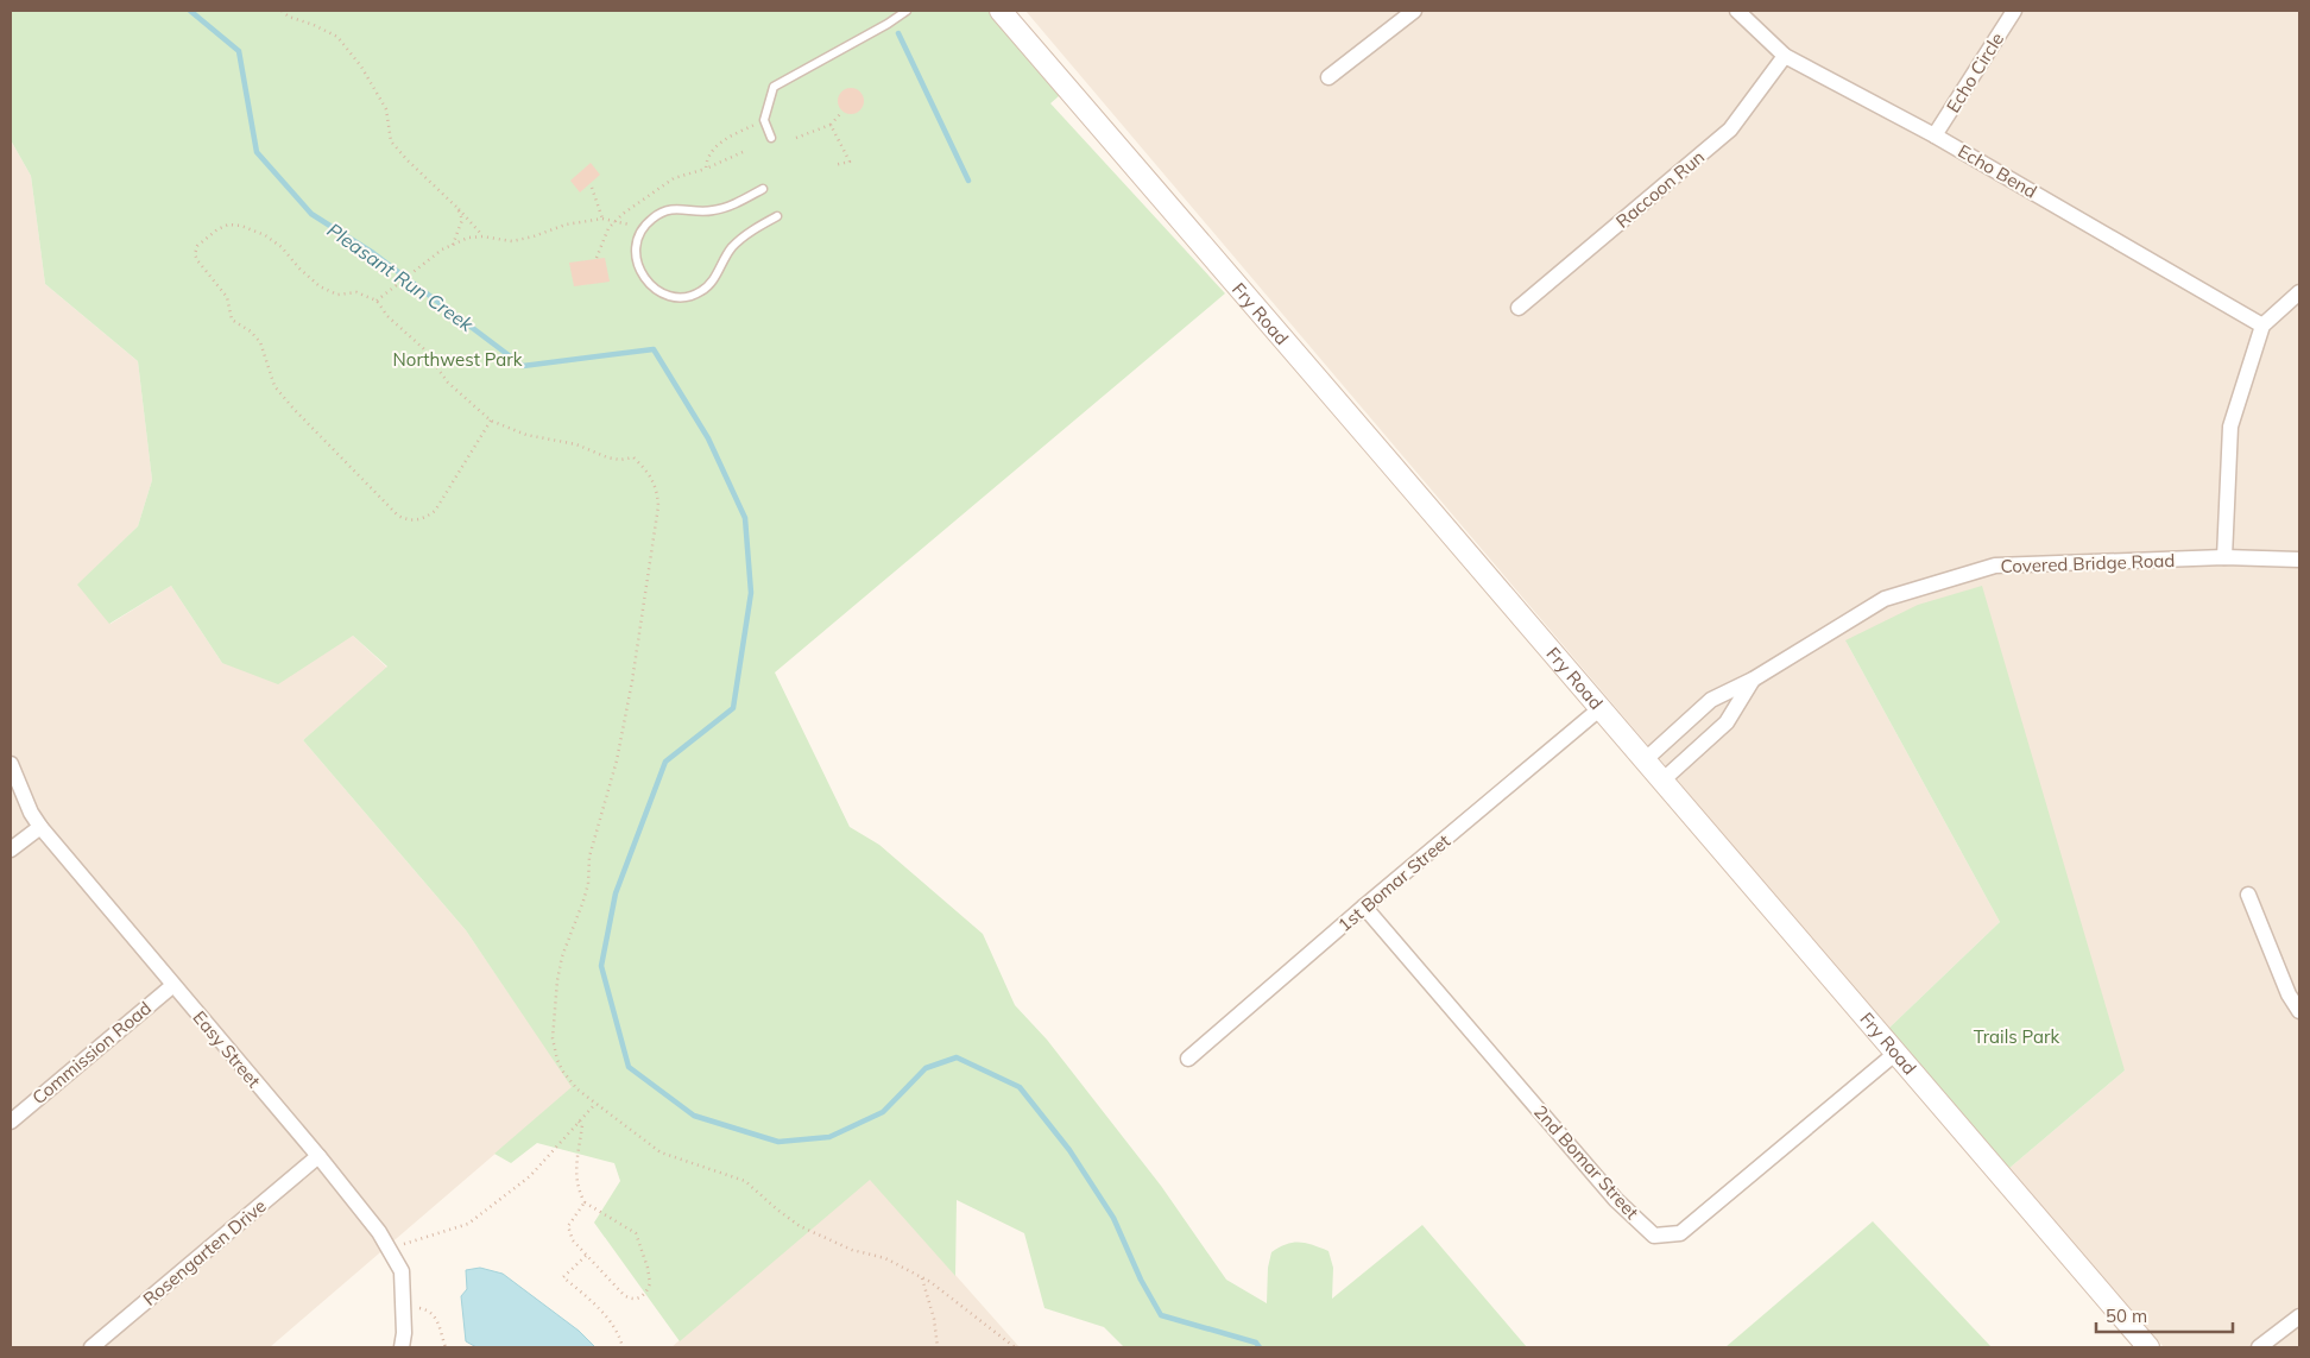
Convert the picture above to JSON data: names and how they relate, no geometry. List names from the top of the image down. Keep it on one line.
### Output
{"streets":{"street":["Echo Circle","Echo Bend","Raccoon Run","Fry Road","Covered Bridge Road","1st Bomar Street","Easy Street","Commission Road","2nd Bomar Street","Rosengarten Drive"]},"crossings":[["Echo Circle","Echo Bend"],["Echo Bend","Raccoon Run"],["Fry Road","Covered Bridge Road"],["Fry Road","1st Bomar Street"],["Fry Road","2nd Bomar Street"],["1st Bomar Street","2nd Bomar Street"],["Easy Street","Commission Road"],["Easy Street","Rosengarten Drive"]],"water":["Pleasant Run Creek"],"parks":["Northwest Park","Trails Park"],"scale_bar":"50 m"}
